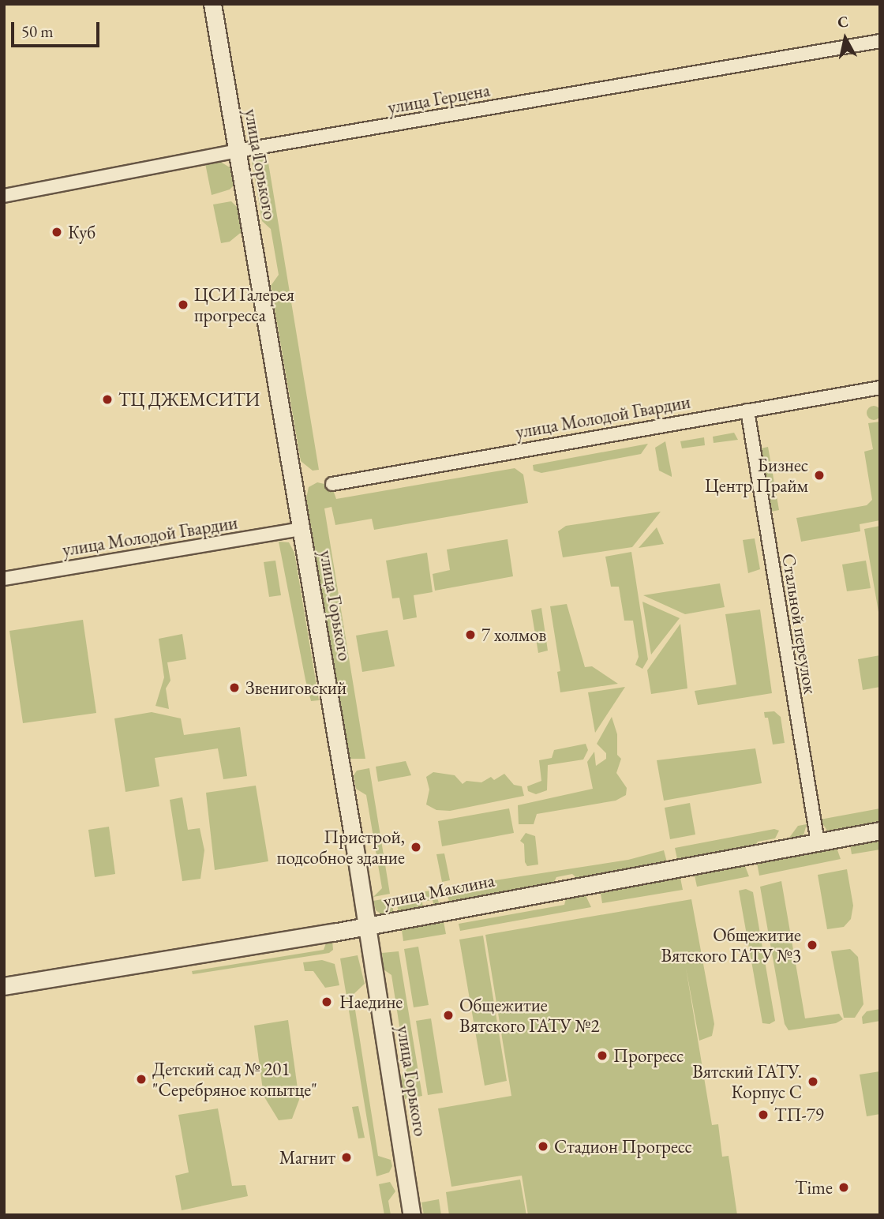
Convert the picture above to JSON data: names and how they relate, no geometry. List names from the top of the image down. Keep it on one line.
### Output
{"streets":{"street":["улица Герцена","улица Горького","улица Молодой Гвардии","Стальной переулок","улица Маклина"]},"crossings":[["улица Герцена","улица Горького"],["улица Горького","улица Молодой Гвардии"],["улица Горького","улица Маклина"],["улица Молодой Гвардии","Стальной переулок"],["Стальной переулок","улица Маклина"]],"places":["Куб","ЦСИ Галерея прогресса","ТЦ ДЖЕМСИТИ","Бизнес Центр Прайм","7 холмов","Звениговский","Пристрой, подсобное здание","Общежитие Вятского ГАТУ №3","Наедине","Общежитие Вятского ГАТУ №2","Прогресс","Детский сад № 201 \"Серебряное копытце\"","Вятский ГАТУ. Корпус С","ТП-79","Стадион Прогресс","Магнит","Time"],"scale_bar":"50 m","north":"top"}
